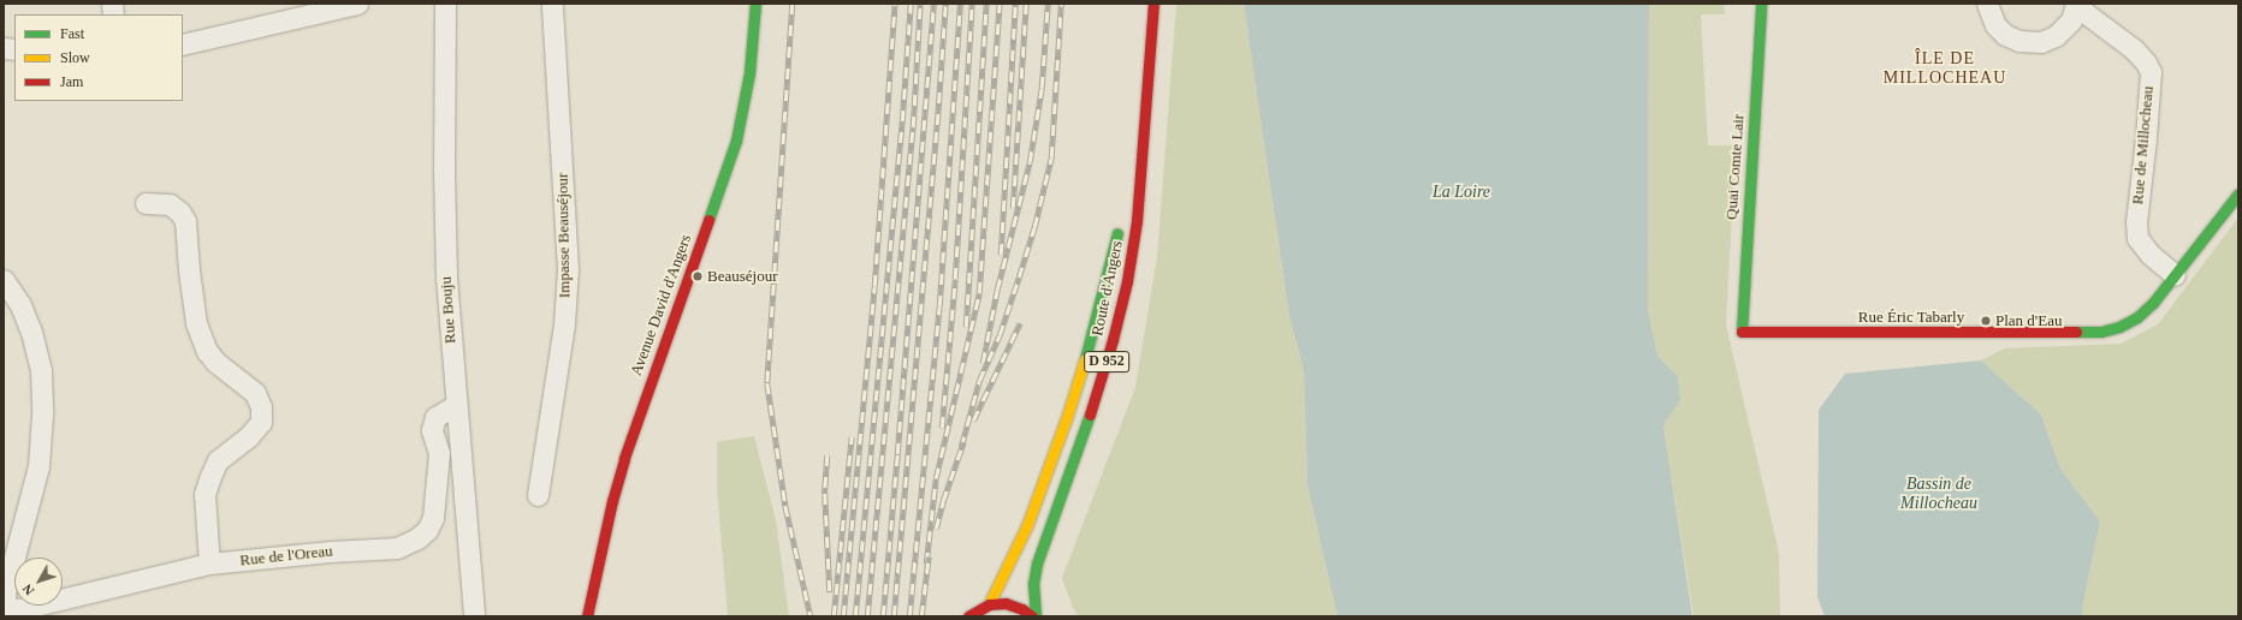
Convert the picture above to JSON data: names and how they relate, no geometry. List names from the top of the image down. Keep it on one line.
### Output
{"streets":{"street":["Rue de Millocheau","Quai Comte Lair","Impasse Beauséjour","Route d'Angers","Avenue David d'Angers","Rue Bouju","Rue Éric Tabarly","D 952","Rue de l'Oreau"]},"crossings":[["Rue de Millocheau","Rue Éric Tabarly"],["Quai Comte Lair","Rue Éric Tabarly"],["Rue Bouju","Rue de l'Oreau"]],"districts":["ÎLE DE MILLOCHEAU"],"water":["La Loire","Bassin de Millocheau"],"places":["Beauséjour","Plan d'Eau"],"legend":["Fast","Slow","Jam"],"north":"bottom left"}
